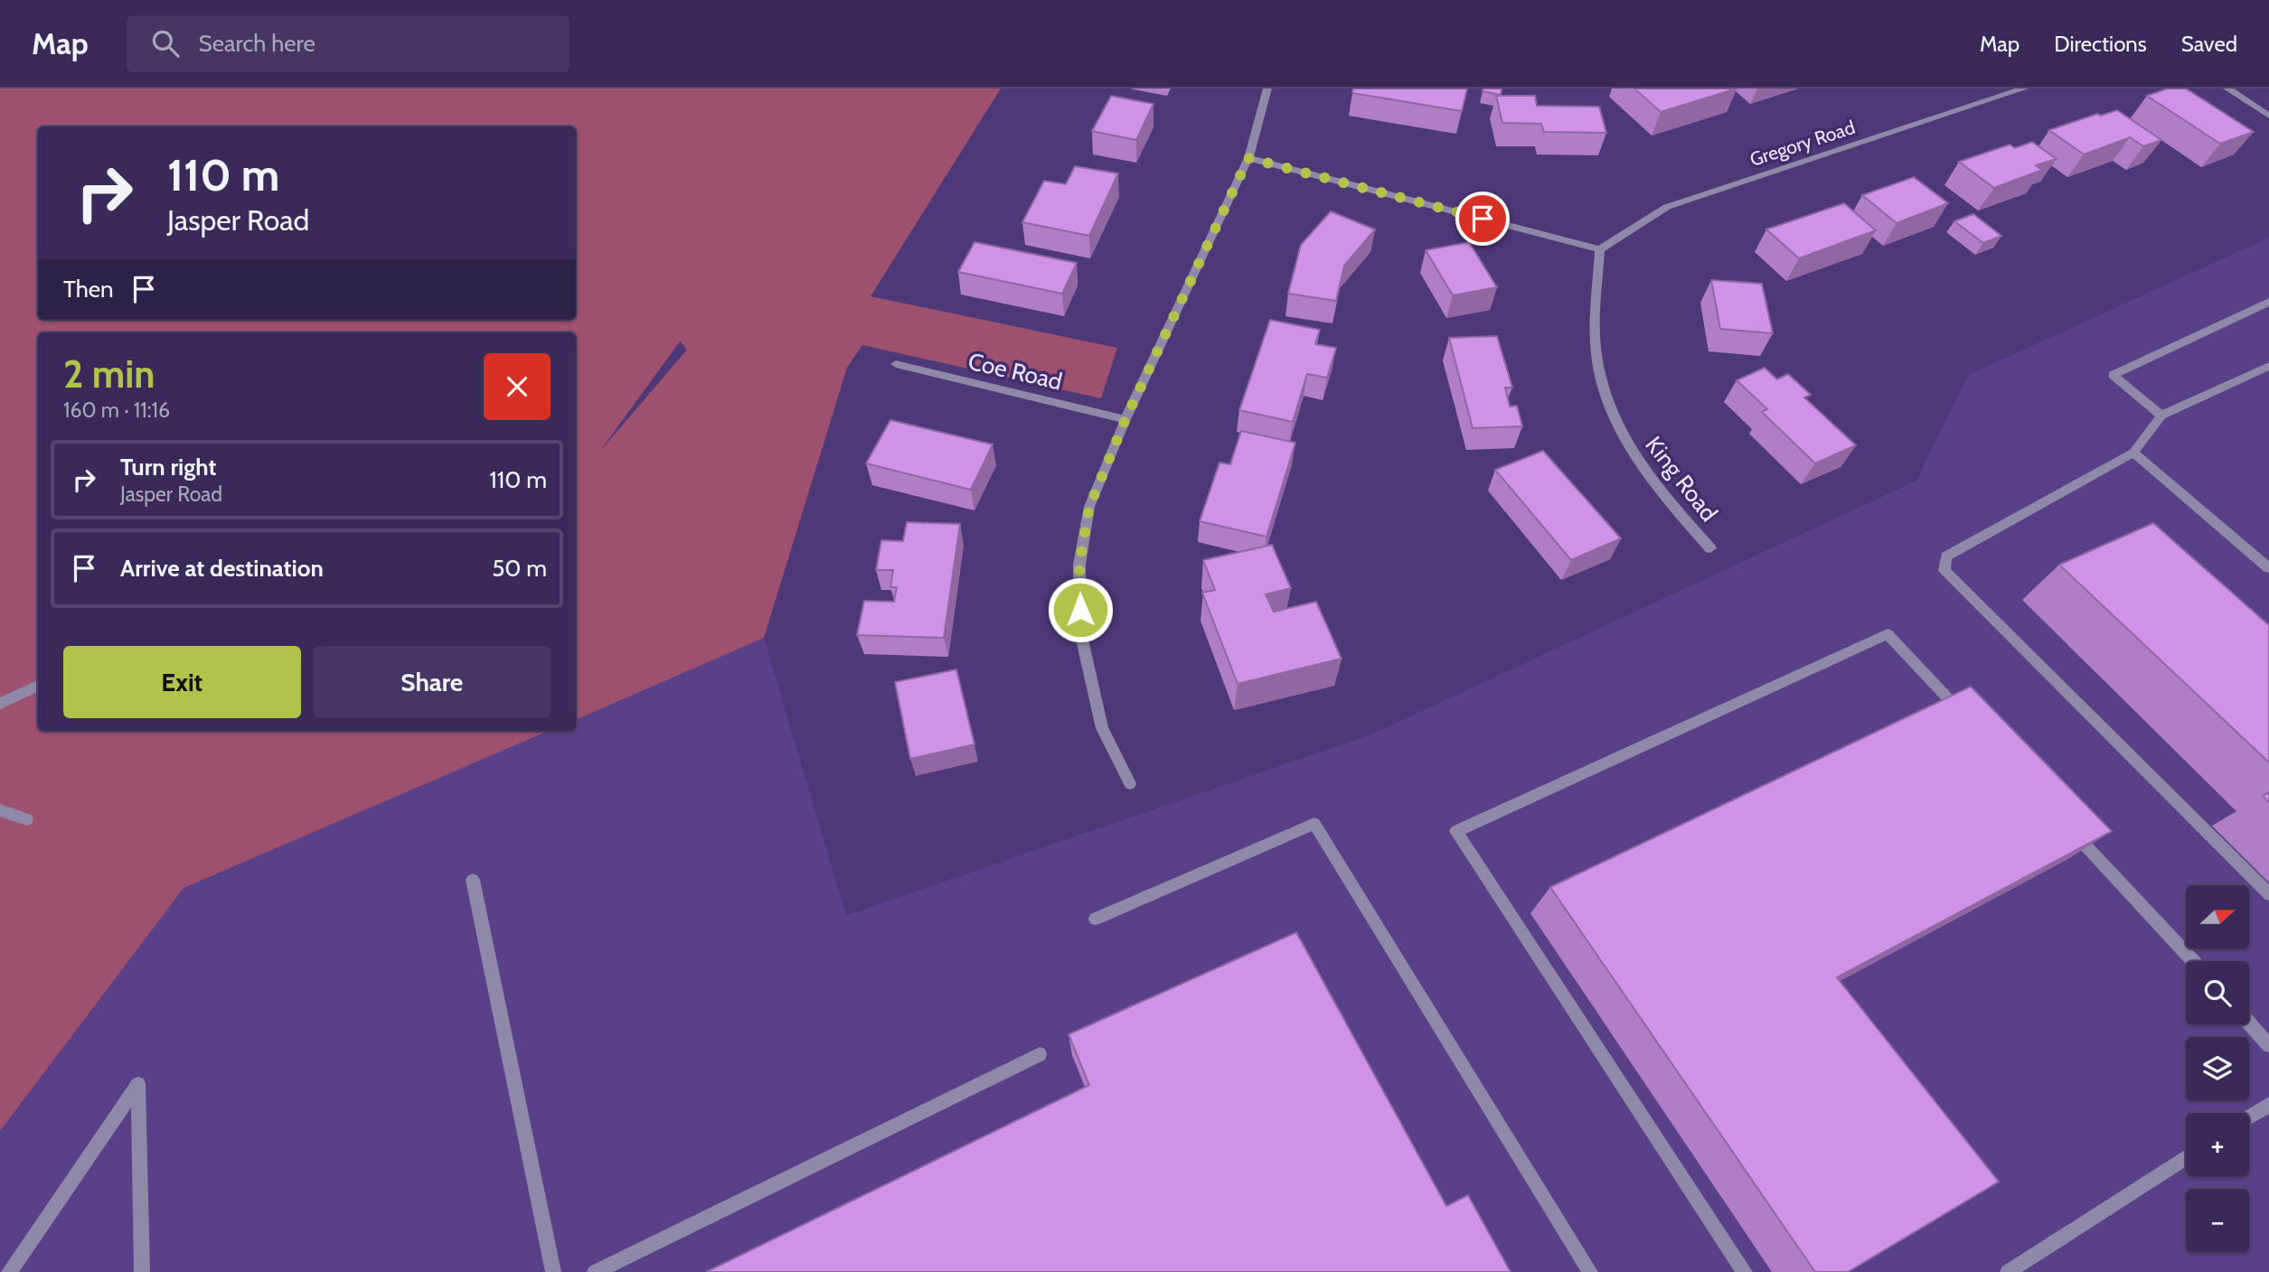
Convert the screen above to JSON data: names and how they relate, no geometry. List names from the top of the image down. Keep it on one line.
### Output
{"streets":{"street":["Gregory Road","Coe Road","King Road"]},"crossings":[["Gregory Road","King Road"]],"north":"right","page":{"header":"Map","search":"Search here","nav":["Map","Directions","Saved"],"turn":["110 m","Jasper Road"],"then":"Then","heading":["2 min","160 m · 11:16"],"list":[{"name":"Turn right","note":"Jasper Road","value":"110 m"},{"name":"Arrive at destination","value":"50 m"}],"buttons":["Exit","Share"],"map_buttons":["+","−"]}}
